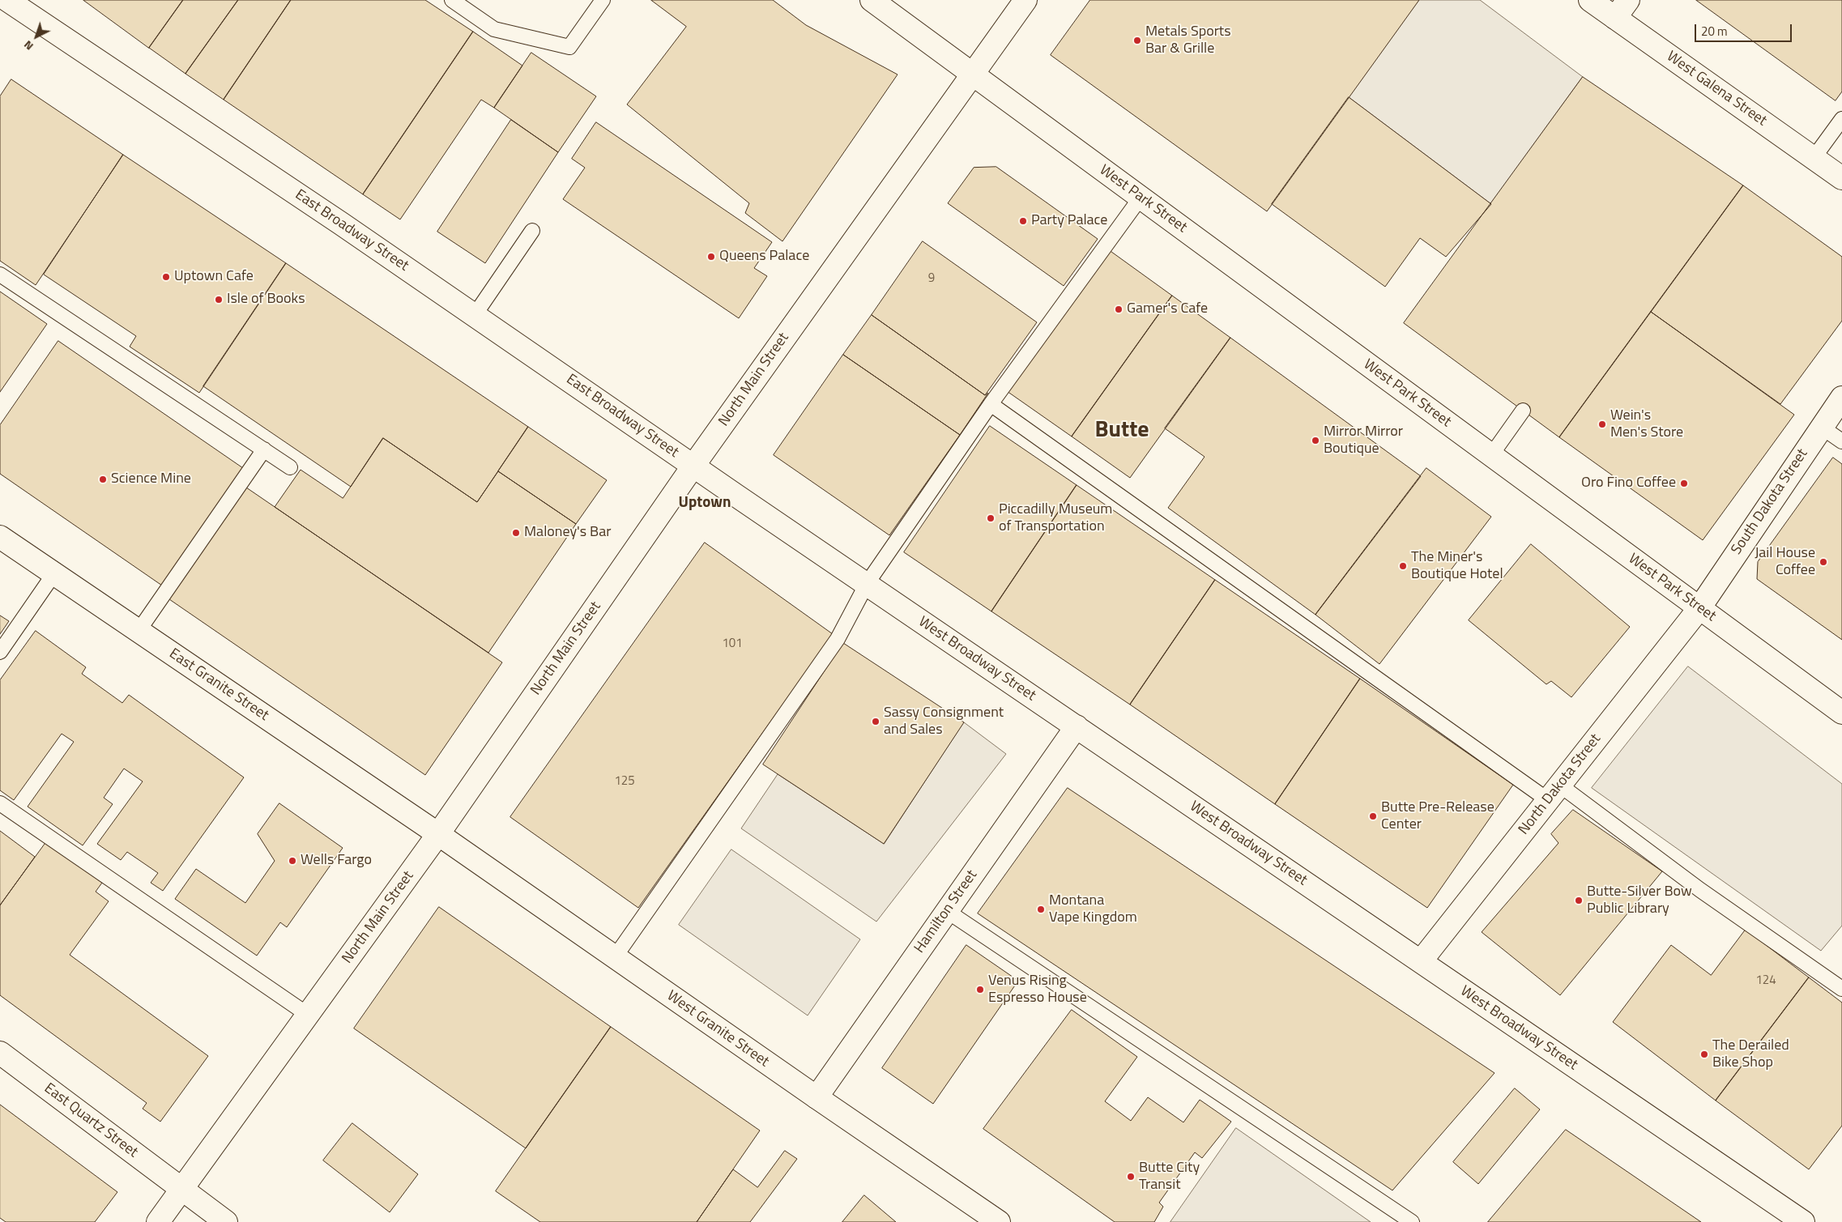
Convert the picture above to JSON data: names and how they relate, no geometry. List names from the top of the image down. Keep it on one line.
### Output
{"streets":{"street":["West Galena Street","West Park Street","East Broadway Street","North Main Street","South Dakota Street","West Broadway Street","East Granite Street","North Dakota Street","Hamilton Street","West Granite Street","East Quartz Street"]},"crossings":[["West Park Street","North Main Street"],["West Park Street","South Dakota Street"],["West Park Street","North Dakota Street"],["East Broadway Street","North Main Street"],["East Broadway Street","West Broadway Street"],["North Main Street","West Broadway Street"],["North Main Street","East Granite Street"],["North Main Street","West Granite Street"],["North Main Street","East Quartz Street"],["South Dakota Street","North Dakota Street"],["West Broadway Street","North Dakota Street"],["West Broadway Street","Hamilton Street"],["East Granite Street","West Granite Street"],["Hamilton Street","West Granite Street"]],"districts":["Butte","Uptown"],"places":["Metals Sports Bar & Grille","Party Palace","Queens Palace","Uptown Cafe","Isle of Books","Gamer's Cafe","Wein's Men's Store","Mirror Mirror Boutique","Science Mine","Oro Fino Coffee","Piccadilly Museum of Transportation","Maloney's Bar","Jail House Coffee","The Miner's Boutique Hotel","Sassy Consignment and Sales","Butte Pre-Release Center","Wells Fargo","Butte-Silver Bow Public Library","Montana Vape Kingdom","Venus Rising Espresso House","The Derailed Bike Shop","Butte City Transit"],"house_numbers":["9","101","125","124"],"scale_bar":"20 m","north":"bottom left"}
